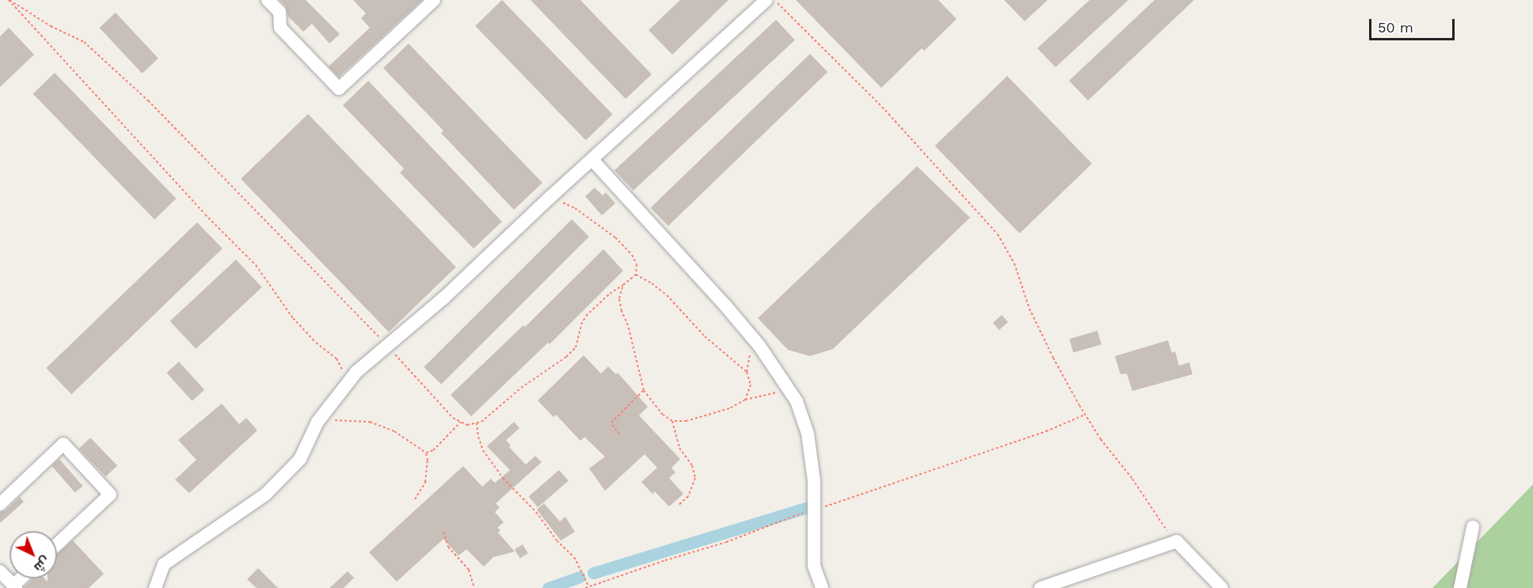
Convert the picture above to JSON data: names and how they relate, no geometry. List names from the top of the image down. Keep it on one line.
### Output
{"scale_bar":"50 m","north":"bottom right"}
